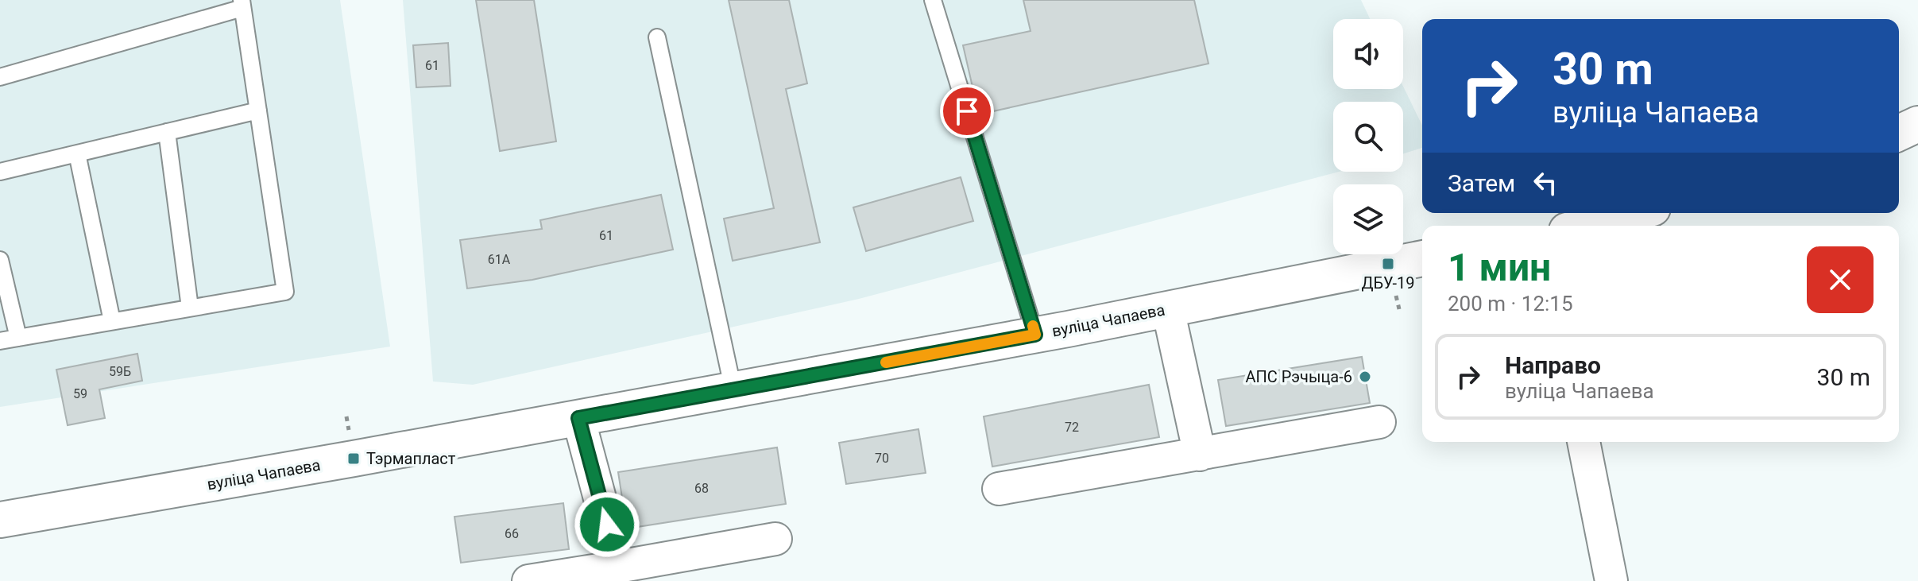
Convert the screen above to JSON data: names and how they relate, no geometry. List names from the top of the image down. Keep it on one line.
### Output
{"streets":{"main road":["вуліца Чапаева"]},"places":{"transit":["ДБУ-19","Тэрмапласт"],"other":["АПС Рэчыца-6"]},"house_numbers":["61","61","61А","59Б","59","72","70","68","66"],"page":{"turn":["30 m","вуліца Чапаева"],"then":"Затем","heading":["1 мин","200 m · 12:15"],"list":[{"name":"Направо","note":"вуліца Чапаева","value":"30 m"}]}}
